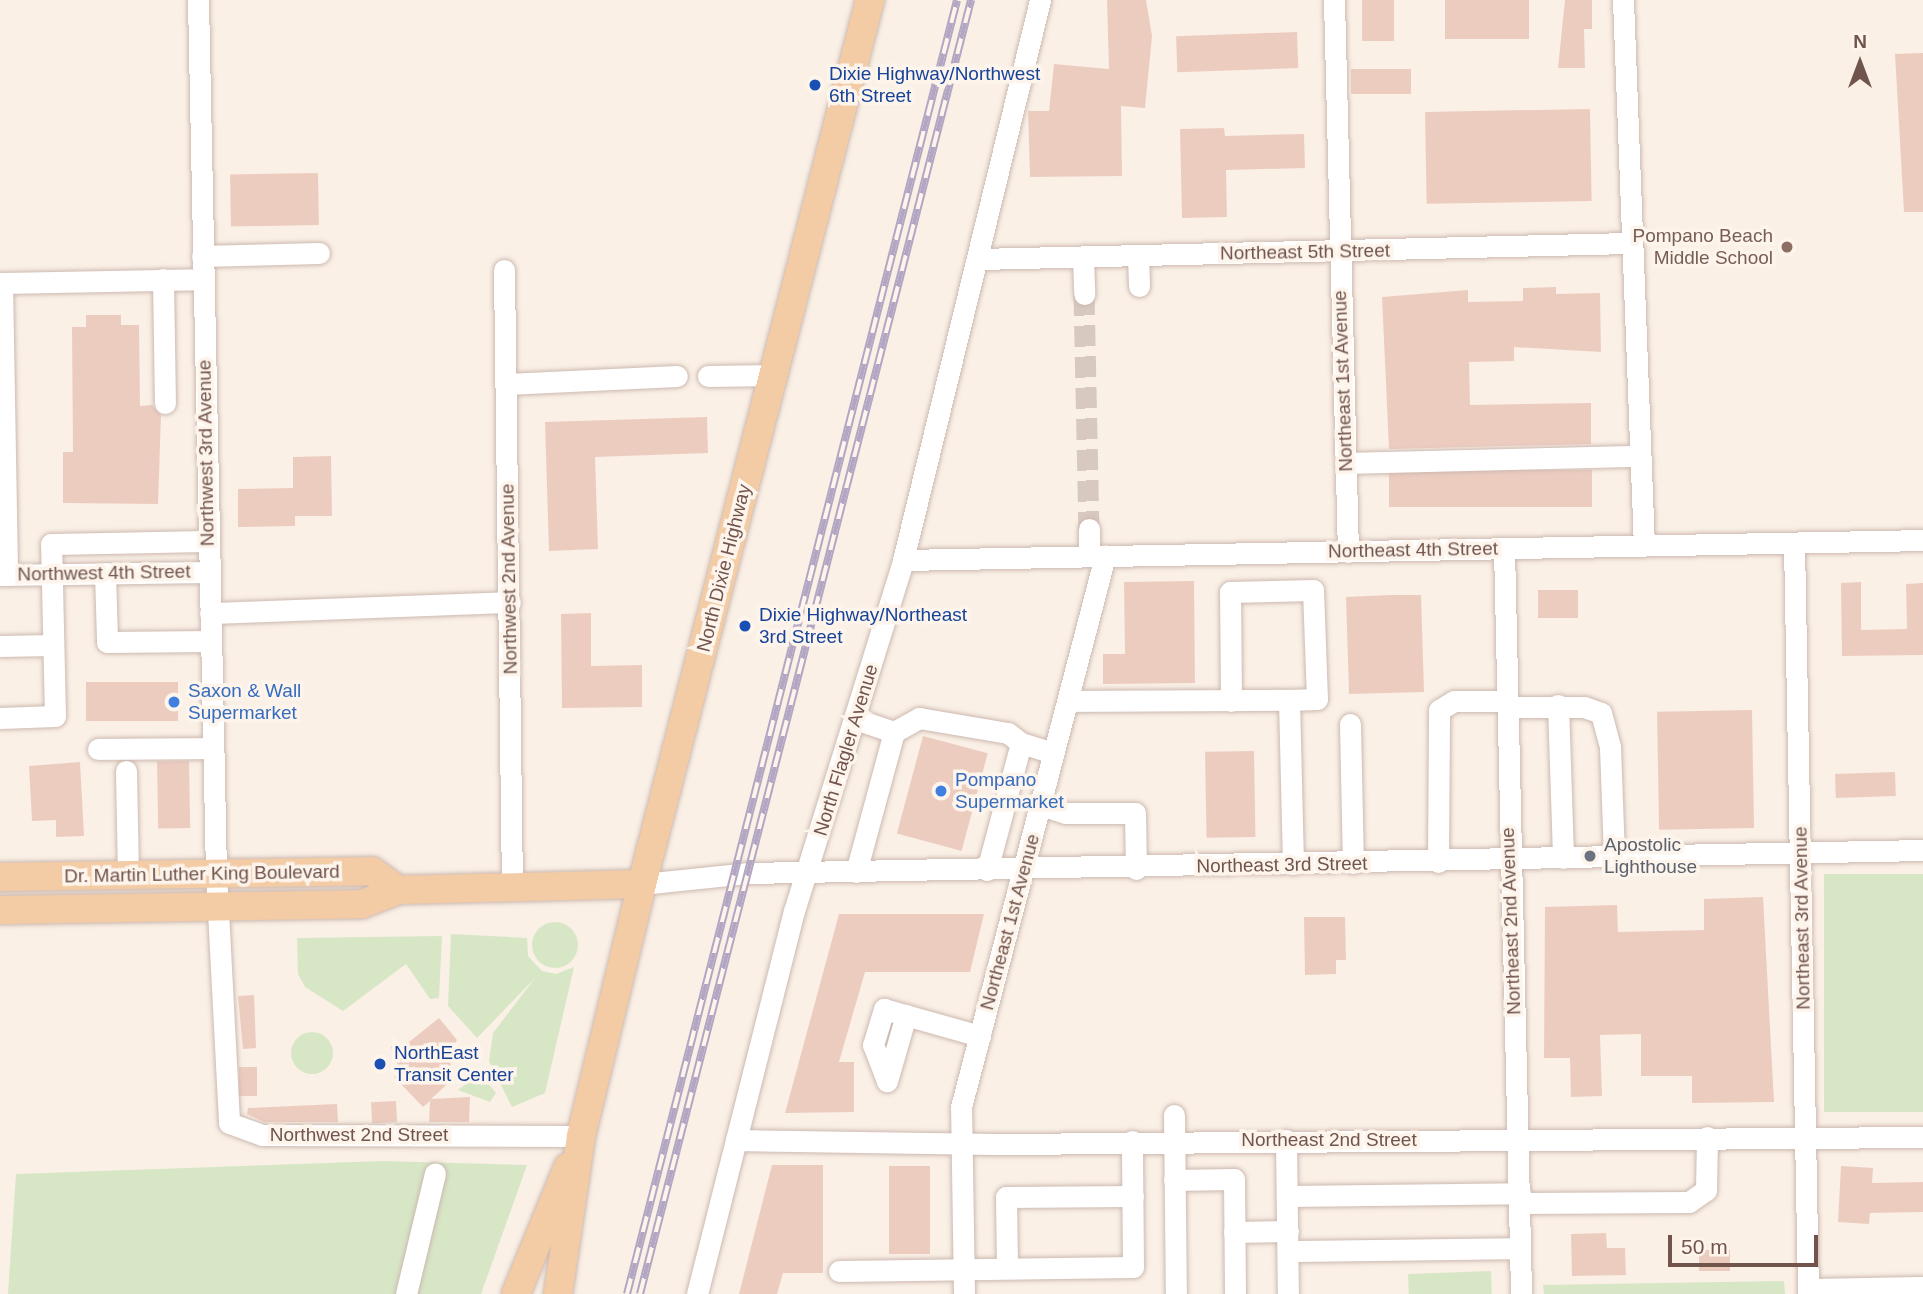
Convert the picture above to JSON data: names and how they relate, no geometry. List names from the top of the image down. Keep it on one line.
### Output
{"streets":{"main road":["North Dixie Highway","Dr. Martin Luther King Boulevard"],"street":["Northeast 5th Street","Northeast 1st Avenue","Northwest 3rd Avenue","Northeast 4th Street","Northwest 4th Street","Northwest 2nd Avenue","North Flagler Avenue","Northeast 3rd Street","Northeast 3rd Avenue","Northeast 2nd Avenue","Northwest 2nd Street","Northeast 2nd Street"]},"crossings":[["Northeast 5th Street","Northeast 1st Avenue"],["Northeast 5th Street","North Flagler Avenue"],["Northeast 1st Avenue","Northeast 4th Street"],["Northeast 1st Avenue","Northeast 3rd Street"],["Northeast 1st Avenue","Northeast 2nd Street"],["Northwest 3rd Avenue","Northwest 4th Street"],["Northwest 3rd Avenue","Dr. Martin Luther King Boulevard"],["Northwest 3rd Avenue","Northwest 2nd Street"],["Northeast 4th Street","North Flagler Avenue"],["Northeast 4th Street","Northeast 3rd Avenue"],["Northeast 4th Street","Northeast 2nd Avenue"],["North Dixie Highway","Northeast 3rd Street"],["North Dixie Highway","Dr. Martin Luther King Boulevard"],["North Dixie Highway","Northwest 2nd Street"],["Northwest 2nd Avenue","Dr. Martin Luther King Boulevard"],["North Flagler Avenue","Northeast 3rd Street"],["North Flagler Avenue","Northeast 2nd Street"],["Northeast 3rd Street","Dr. Martin Luther King Boulevard"],["Northeast 3rd Street","Northeast 3rd Avenue"],["Northeast 3rd Street","Northeast 2nd Avenue"],["Dr. Martin Luther King Boulevard","Northwest 2nd Street"],["Northeast 3rd Avenue","Northeast 2nd Street"],["Northeast 2nd Avenue","Northeast 2nd Street"]],"places":["Dixie Highway/Northwest 6th Street","Pompano Beach Middle School","Dixie Highway/Northeast 3rd Street","Saxon & Wall Supermarket","Pompano Supermarket","Apostolic Lighthouse","NorthEast Transit Center"],"scale_bar":"50 m","north":"top"}
